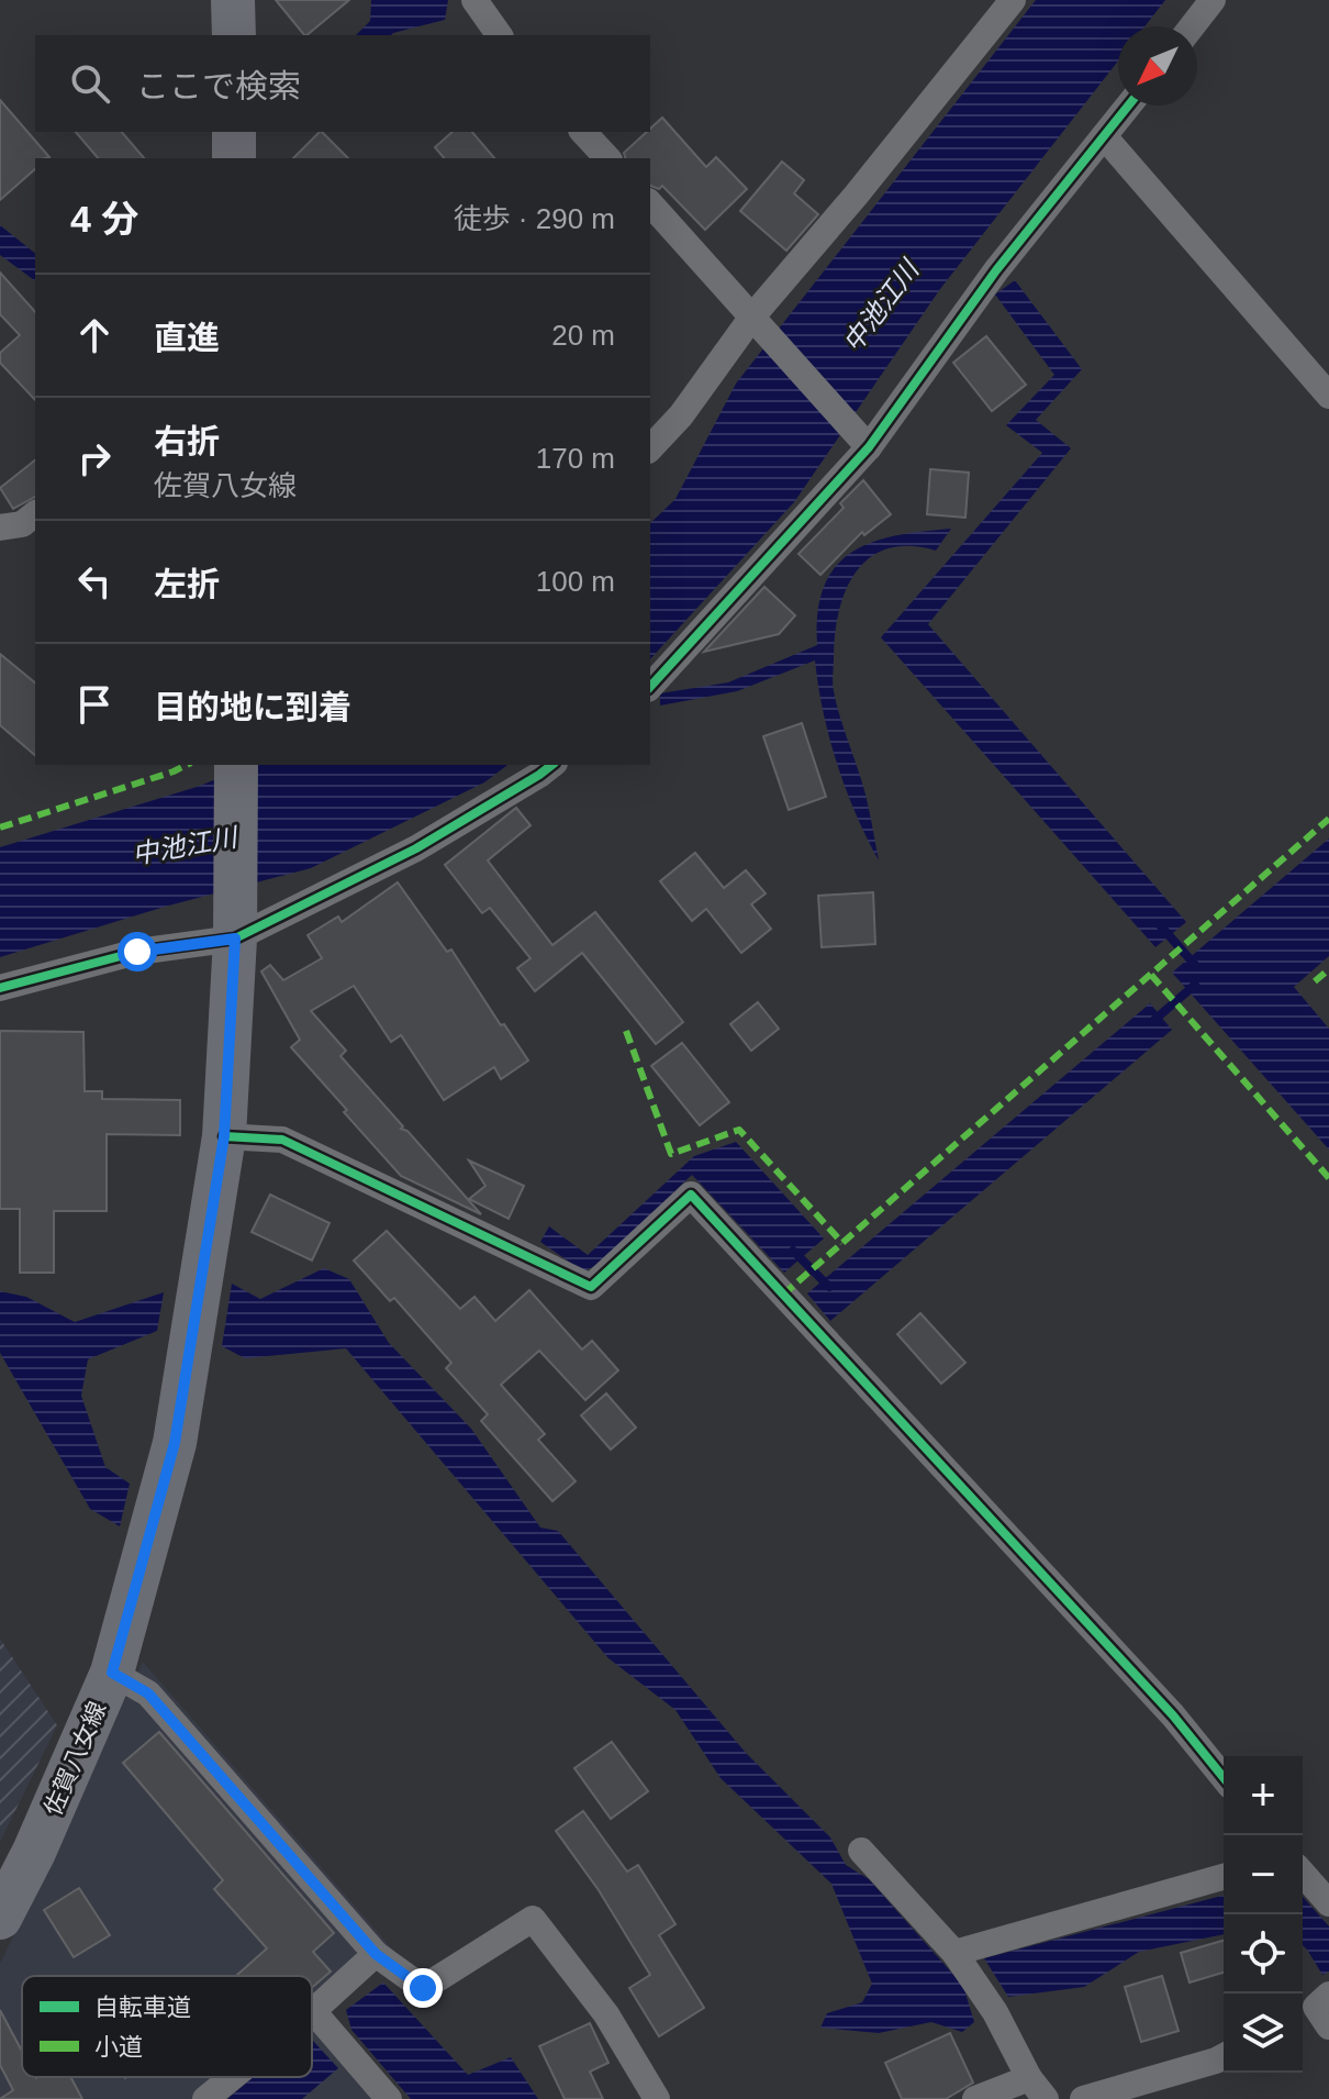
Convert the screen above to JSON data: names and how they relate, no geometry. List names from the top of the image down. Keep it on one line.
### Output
{"streets":{"main road":["佐賀八女線"]},"water":["中池江川"],"legend":["自転車道","小道"],"north":"bottom left","page":{"search":"ここで検索","heading":["4 分","徒歩 · 290 m"],"list":[["直進","20 m"],["右折","佐賀八女線","170 m"],["左折","100 m"],"目的地に到着"],"map_buttons":["+","−"]}}
